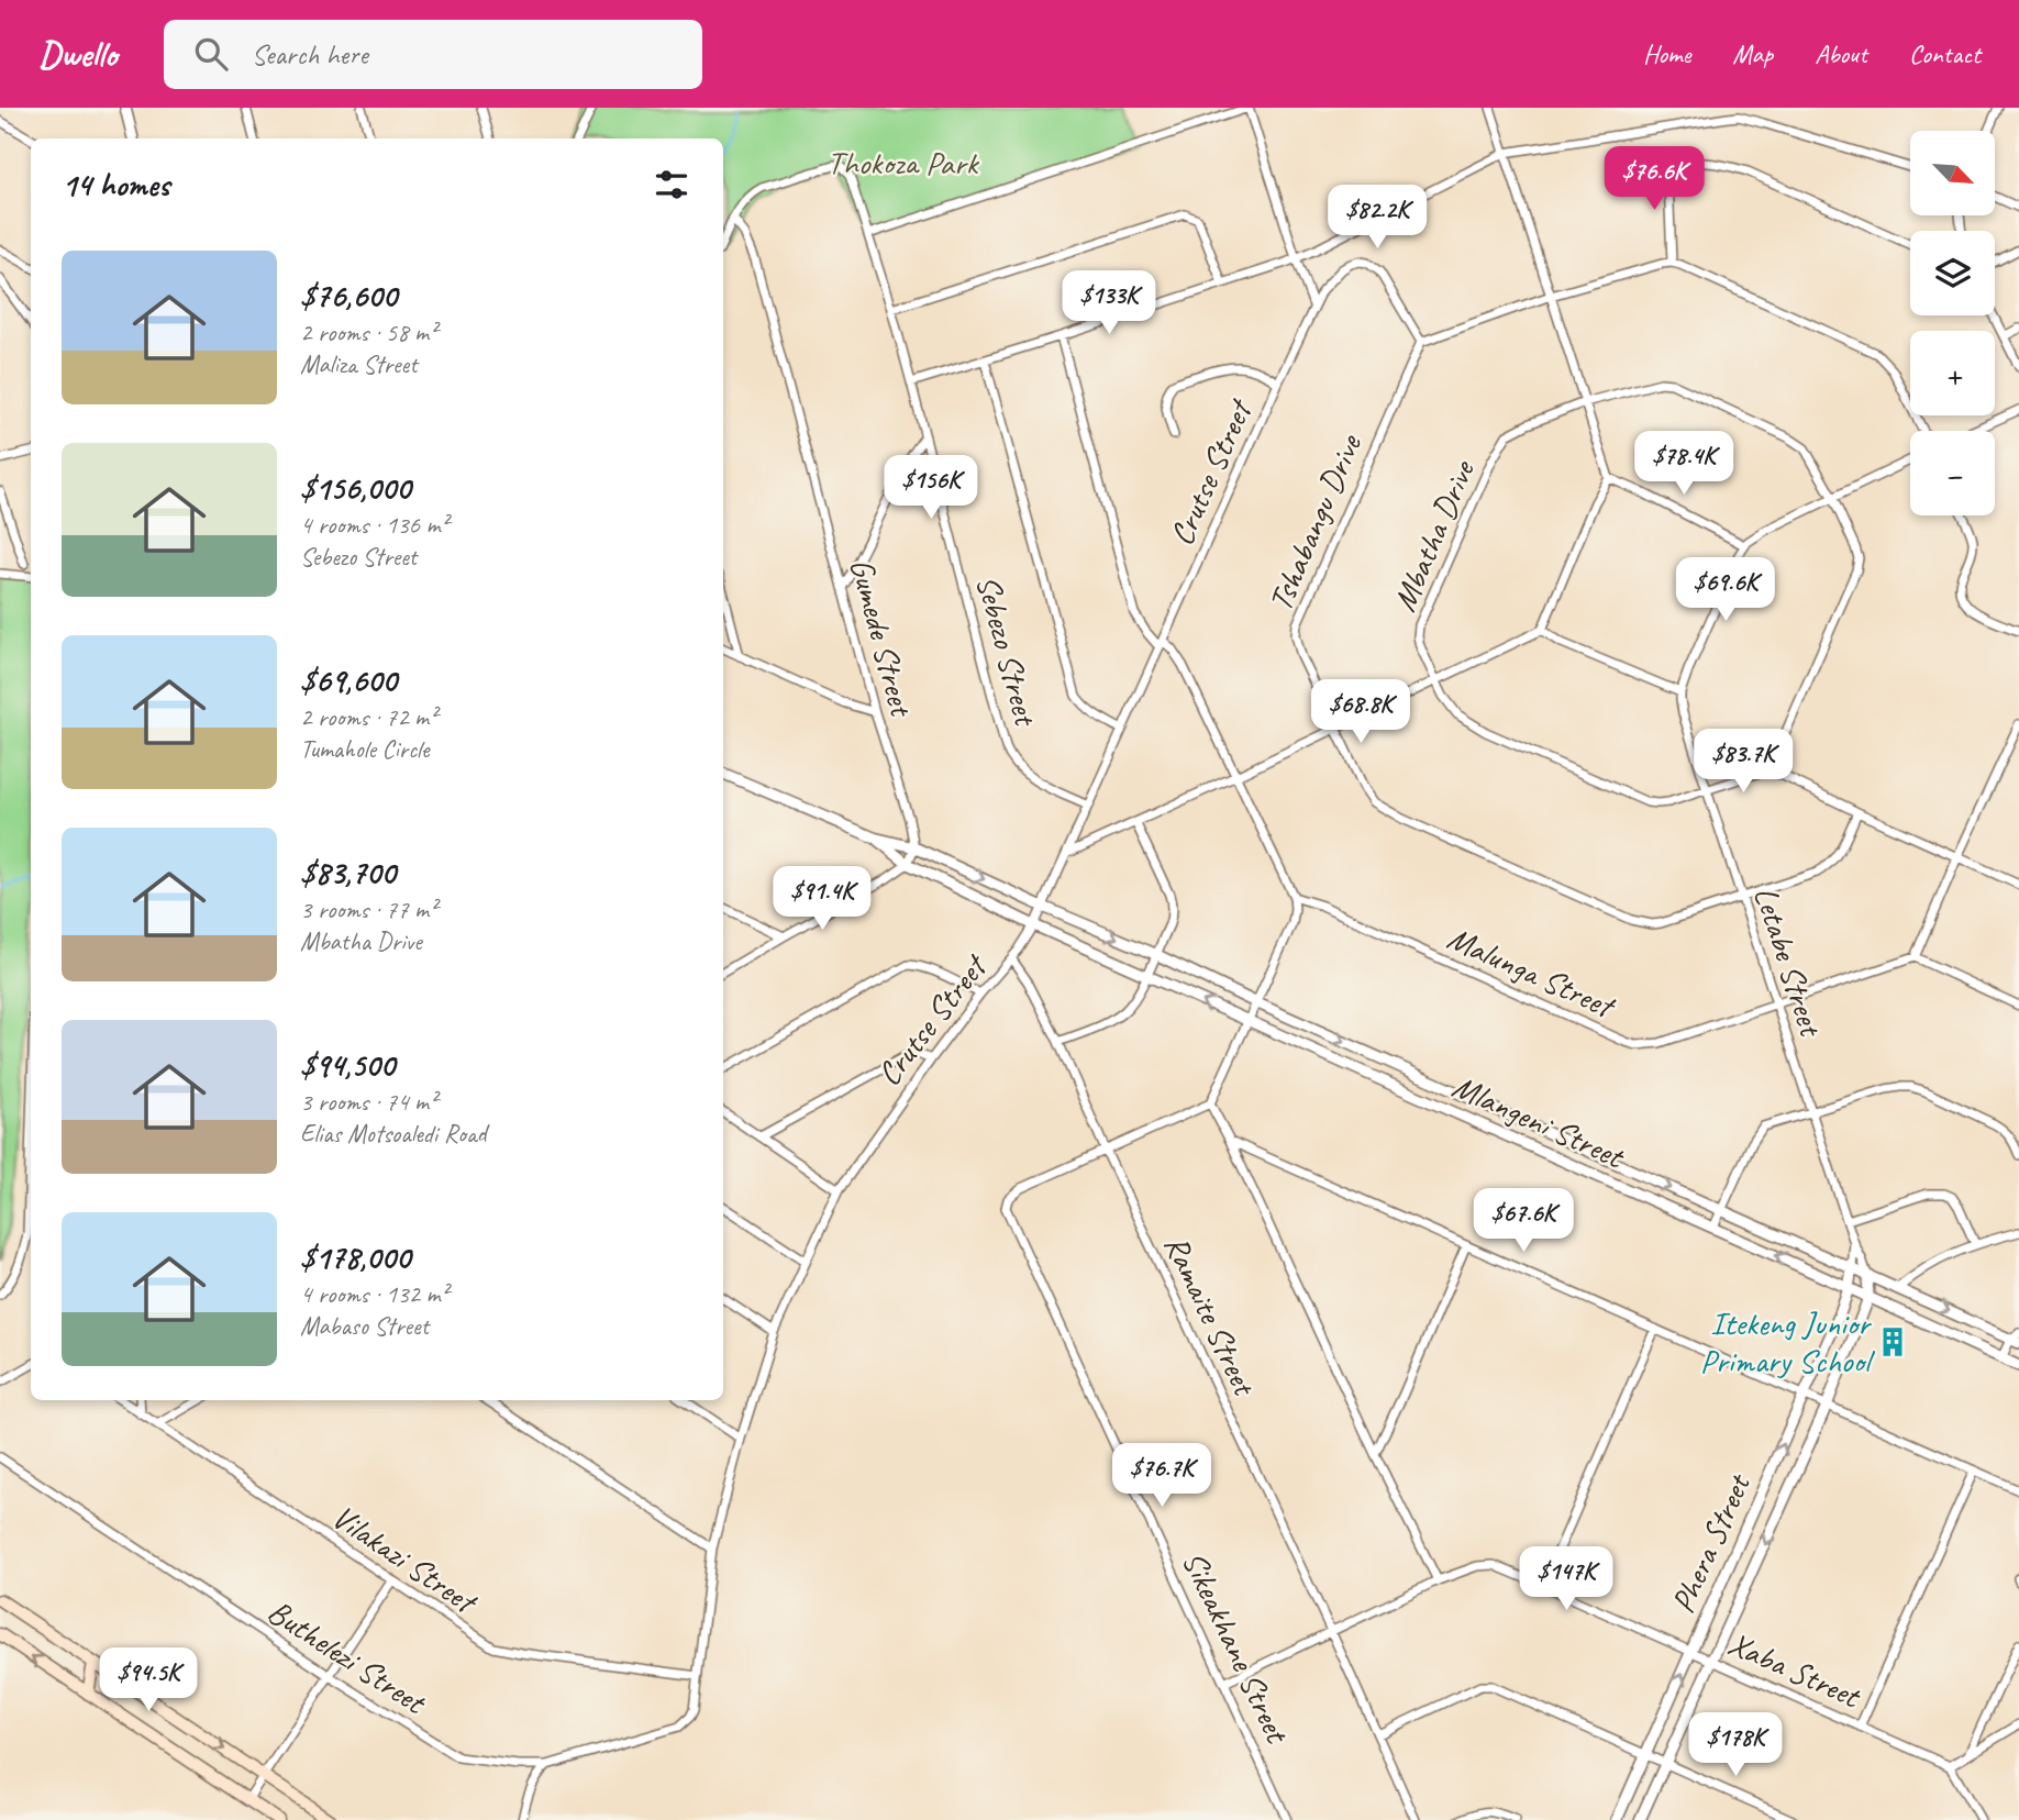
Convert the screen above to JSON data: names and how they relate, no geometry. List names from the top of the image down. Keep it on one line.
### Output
{"streets":{"street":["Crutse Street","Tshabangu Drive","Mbatha Drive","Gumede Street","Sebezo Street","Letabe Street","Malunga Street","Mlangeni Street","Ramaite Street","Phera Street","Vilakazi Street","Sikeakhane Street","Buthelezi Street","Xaba Street"]},"crossings":[["Crutse Street","Tshabangu Drive"],["Crutse Street","Sebezo Street"],["Crutse Street","Mlangeni Street"],["Crutse Street","Ramaite Street"],["Crutse Street","Vilakazi Street"],["Crutse Street","Buthelezi Street"],["Tshabangu Drive","Letabe Street"],["Mbatha Drive","Letabe Street"],["Gumede Street","Sebezo Street"],["Gumede Street","Mlangeni Street"],["Letabe Street","Malunga Street"],["Letabe Street","Mlangeni Street"],["Letabe Street","Phera Street"],["Mlangeni Street","Phera Street"],["Ramaite Street","Sikeakhane Street"],["Ramaite Street","Xaba Street"],["Phera Street","Xaba Street"],["Sikeakhane Street","Xaba Street"]],"parks":["Thokoza Park"],"places":{"building":["Itekeng Junior Primary School"]},"north":"bottom right","page":{"header":"Dwello","search":"Search here","nav":["Home","Map","About","Contact"],"map_buttons":["+","−"],"heading":"14 homes","price":["$76.6K","$82.2K","$133K","$78.4K","$156K","$69.6K","$68.8K","$83.7K","$91.4K","$67.6K","$76.7K","$147K","$94.5K","$178K"],"list":[{"name":"$76,600","note":"2 rooms · 58 m² · Maliza Street"},{"name":"$156,000","note":"4 rooms · 136 m² · Sebezo Street"},{"name":"$69,600","note":"2 rooms · 72 m² · Tumahole Circle"},{"name":"$83,700","note":"3 rooms · 77 m² · Mbatha Drive"},{"name":"$94,500","note":"3 rooms · 74 m² · Elias Motsoaledi Road"},{"name":"$178,000","note":"4 rooms · 132 m² · Mabaso Street"}]}}
